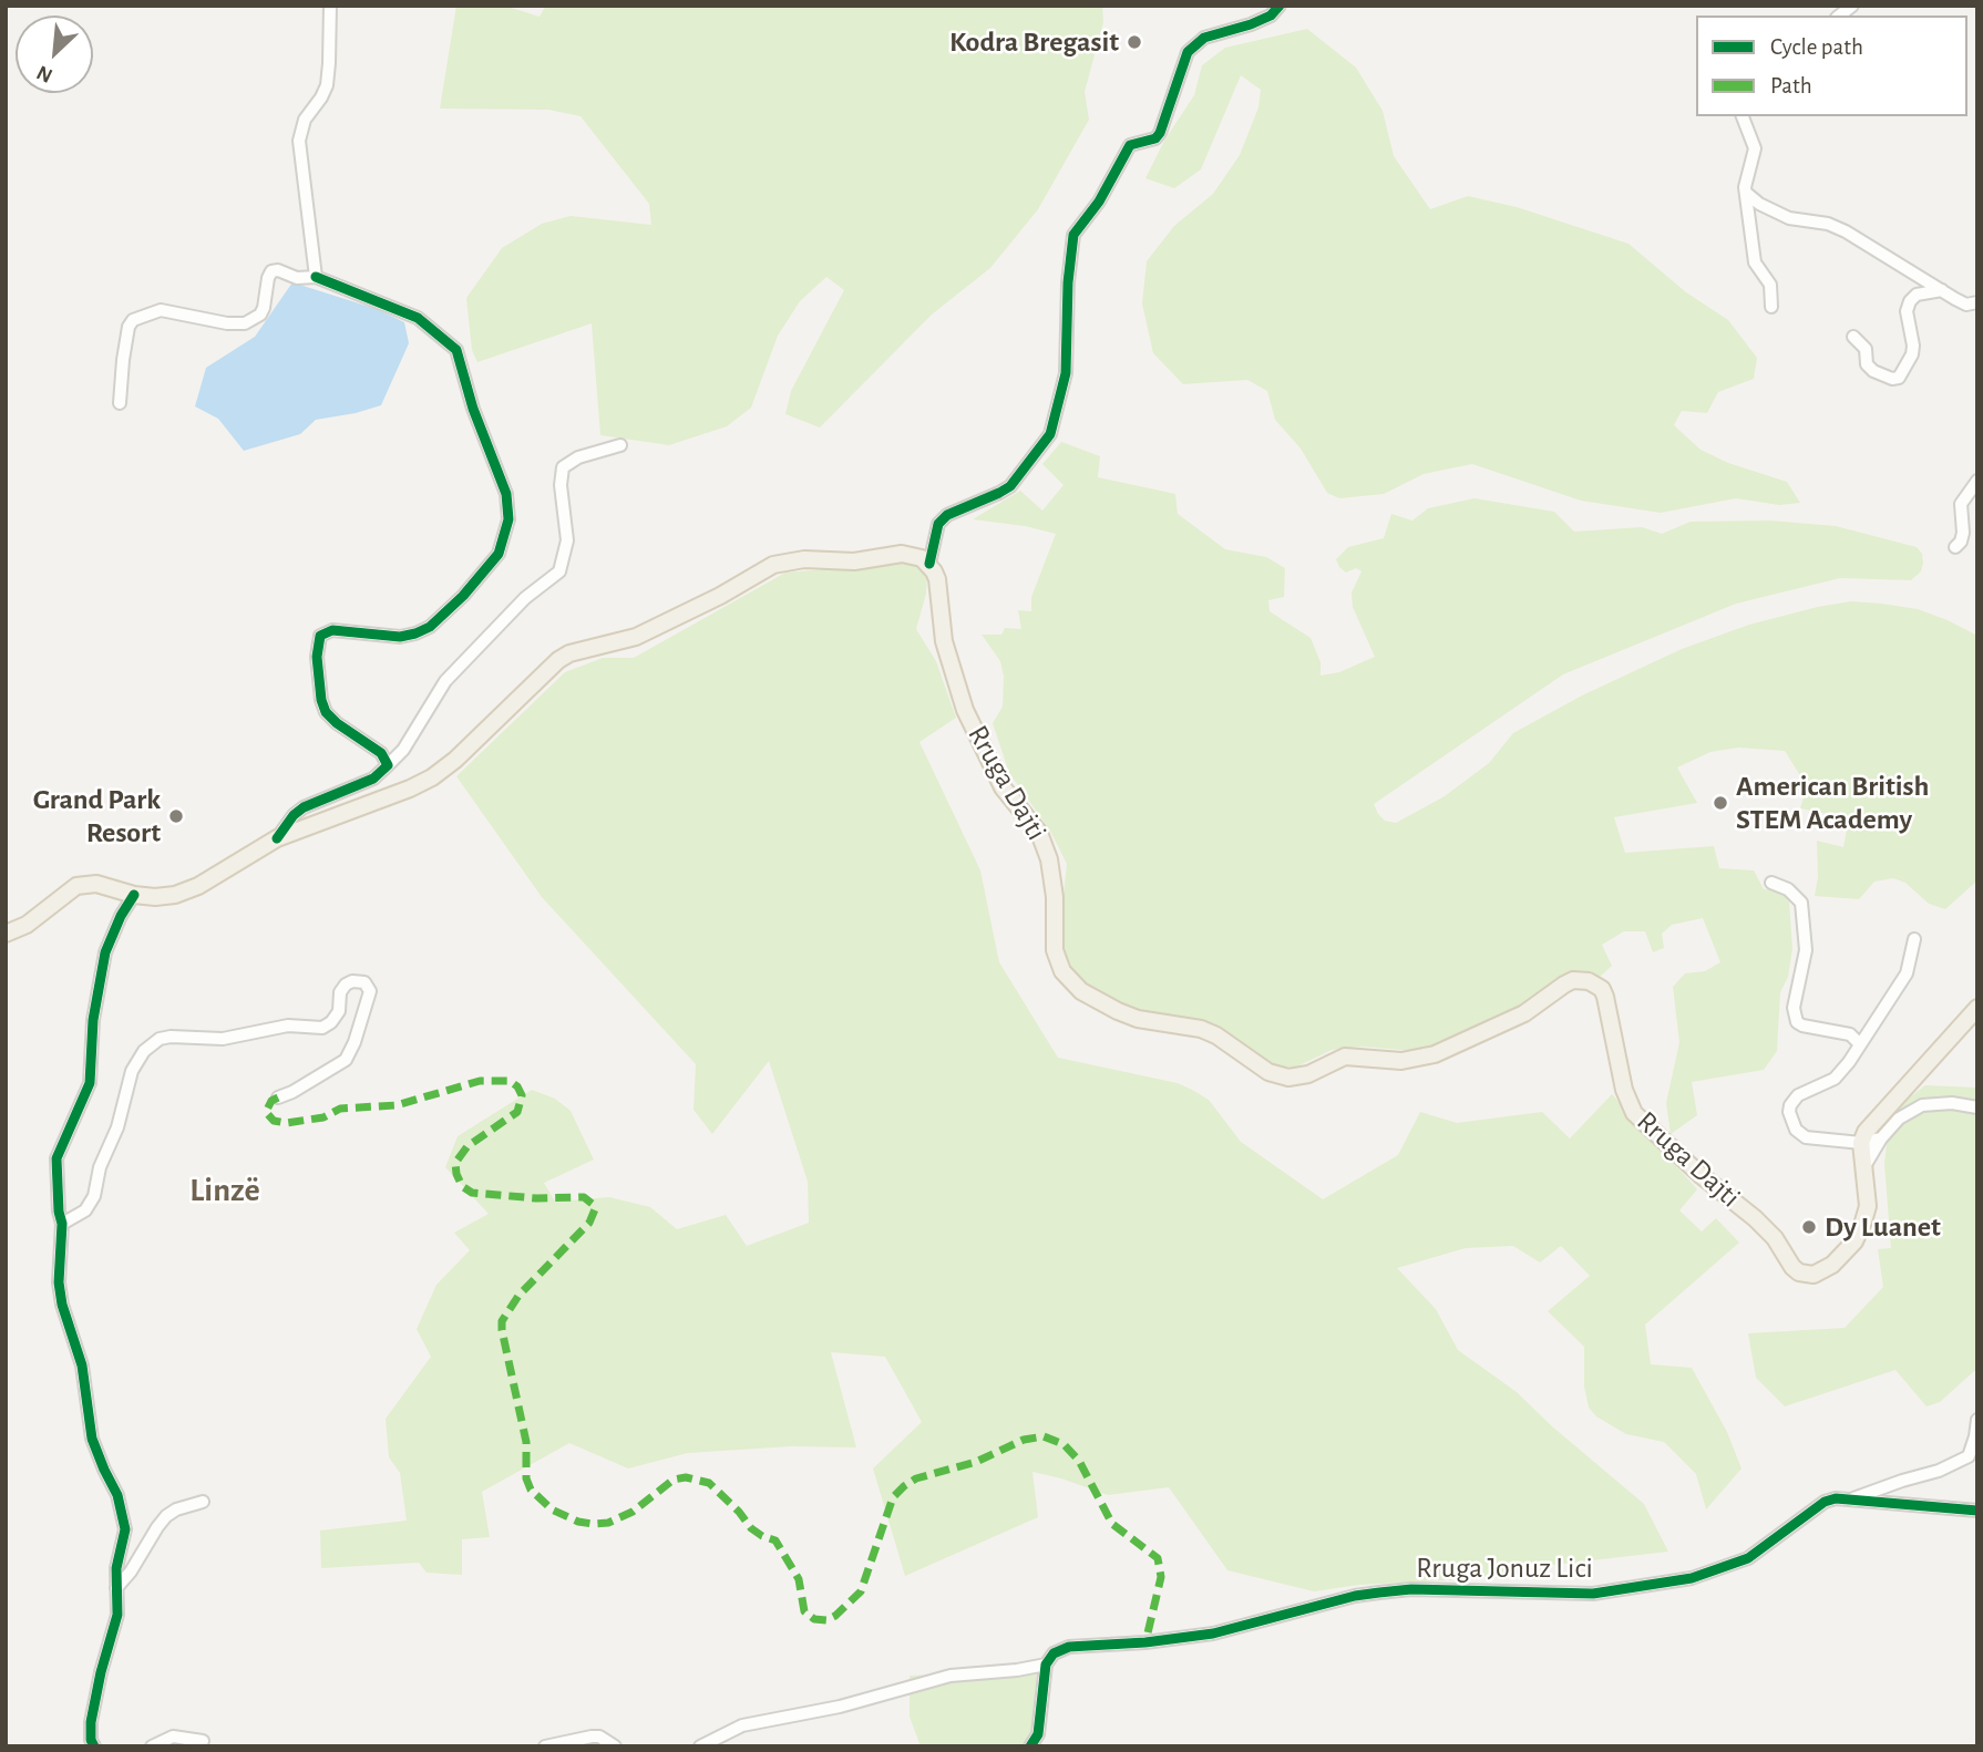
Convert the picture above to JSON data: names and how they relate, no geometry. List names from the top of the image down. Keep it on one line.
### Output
{"streets":{"main road":["Rruga Dajti"],"street":["Rruga Jonuz Lici"]},"districts":["Linzë"],"places":["Kodra Bregasit","American British STEM Academy","Grand Park Resort","Dy Luanet"],"legend":["Cycle path","Path"],"north":"bottom left"}
